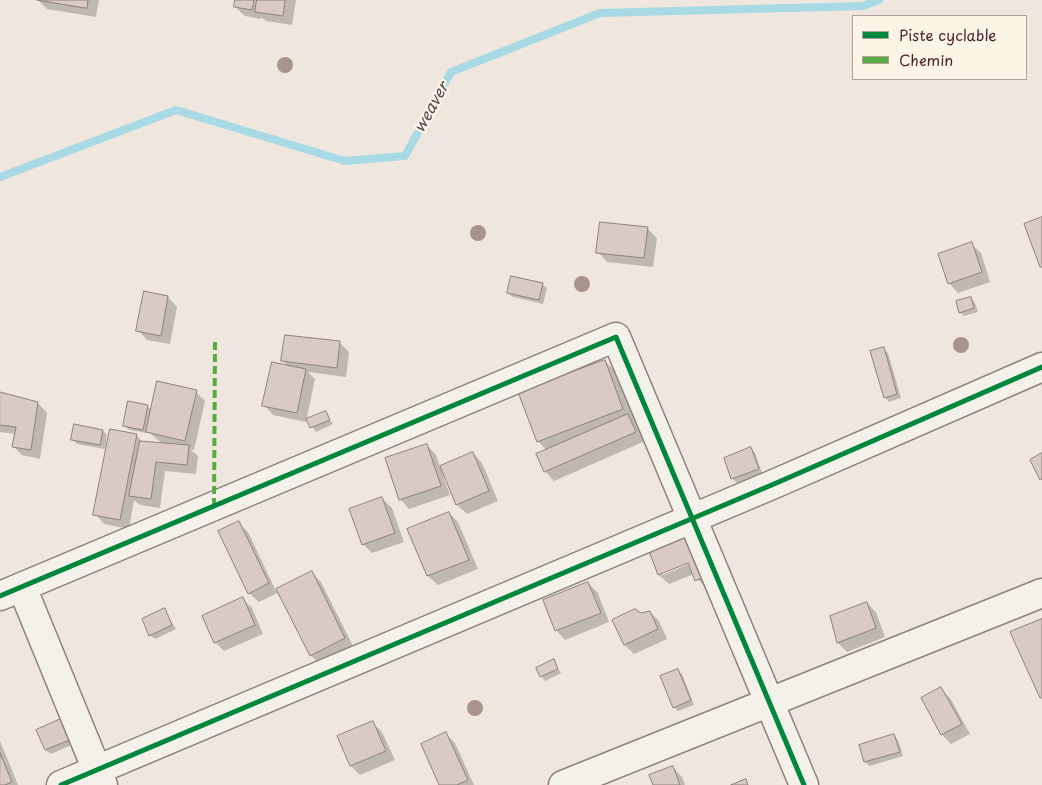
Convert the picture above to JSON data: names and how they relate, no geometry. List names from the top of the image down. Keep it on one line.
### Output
{"water":["weaver"],"legend":["Piste cyclable","Chemin"]}
